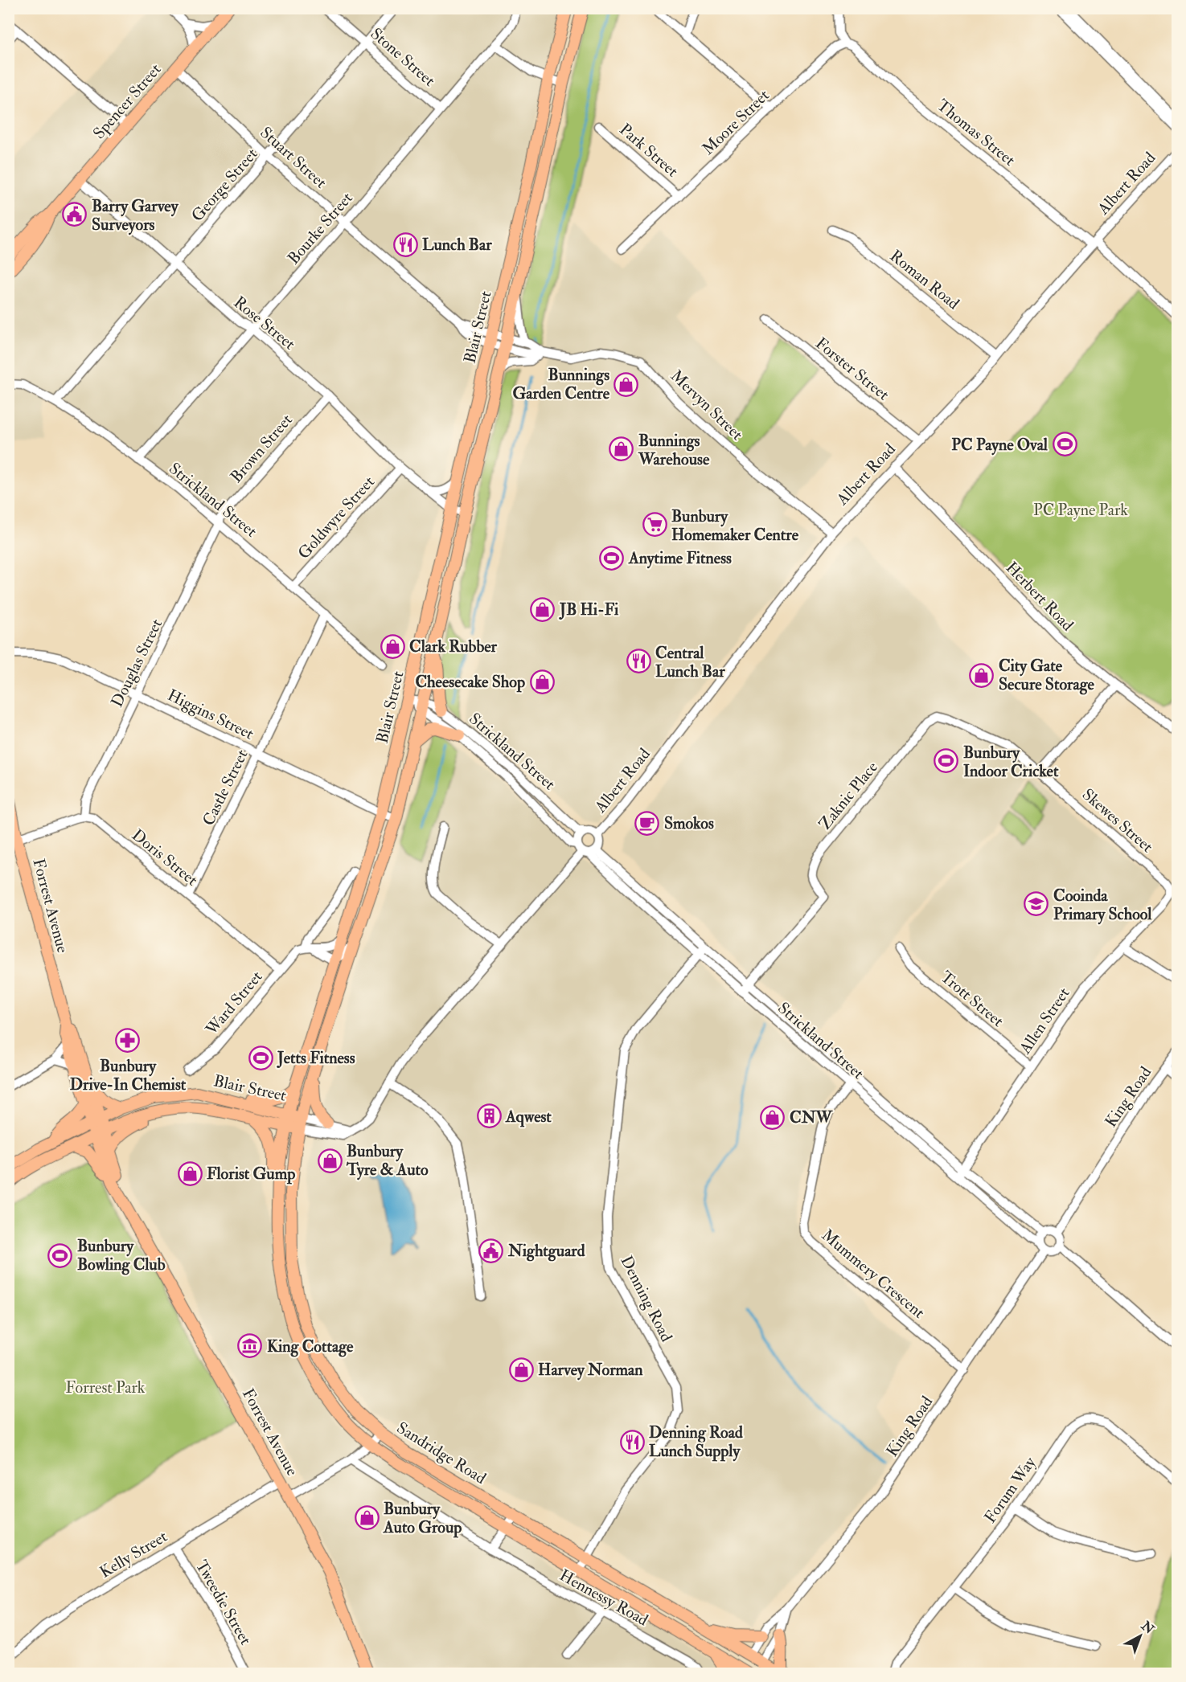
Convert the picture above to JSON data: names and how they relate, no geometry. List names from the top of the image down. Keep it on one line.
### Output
{"streets":{"main road":["Spencer Street","Blair Street","Forrest Avenue","Sandridge Road"],"street":["Stone Street","Moore Street","Thomas Street","Park Street","Stuart Street","Albert Road","George Street","Bourke Street","Roman Road","Rose Street","Forster Street","Mervyn Street","Brown Street","Strickland Street","Goldwyre Street","Herbert Road","Douglas Street","Higgins Street","Castle Street","Zaknic Place","Skewes Street","Doris Street","Trott Street","Ward Street","Allen Street","King Road","Mummery Crescent","Denning Road","Forum Way","Kelly Street","Hennessy Road","Tweedie Street"]},"crossings":[["Stone Street","George Street"],["Stone Street","Bourke Street"],["Spencer Street","Stuart Street"],["Spencer Street","Rose Street"],["Moore Street","Thomas Street"],["Moore Street","Park Street"],["Thomas Street","Albert Road"],["Stuart Street","George Street"],["Stuart Street","Bourke Street"],["Stuart Street","Blair Street"],["Stuart Street","Mervyn Street"],["Albert Road","Roman Road"],["Albert Road","Forster Street"],["Albert Road","Mervyn Street"],["Albert Road","Strickland Street"],["Albert Road","Herbert Road"],["George Street","Rose Street"],["George Street","Strickland Street"],["Bourke Street","Rose Street"],["Bourke Street","Strickland Street"],["Rose Street","Blair Street"],["Rose Street","Brown Street"],["Rose Street","Goldwyre Street"],["Blair Street","Mervyn Street"],["Blair Street","Strickland Street"],["Blair Street","Higgins Street"],["Blair Street","Forrest Avenue"],["Blair Street","Sandridge Road"],["Brown Street","Strickland Street"],["Brown Street","Douglas Street"],["Strickland Street","Goldwyre Street"],["Strickland Street","Douglas Street"],["Strickland Street","Castle Street"],["Strickland Street","Zaknic Place"],["Strickland Street","Allen Street"],["Strickland Street","King Road"],["Strickland Street","Mummery Crescent"],["Strickland Street","Denning Road"],["Douglas Street","Higgins Street"],["Douglas Street","Doris Street"],["Higgins Street","Castle Street"],["Castle Street","Doris Street"],["Zaknic Place","Skewes Street"],["Skewes Street","Allen Street"],["Doris Street","Ward Street"],["Forrest Avenue","Kelly Street"],["Trott Street","Allen Street"],["King Road","Mummery Crescent"],["King Road","Sandridge Road"],["Denning Road","Sandridge Road"],["Kelly Street","Tweedie Street"]],"parks":["PC Payne Park","Forrest Park"],"places":{"public building":["Barry Garvey Surveyors","Nightguard"],"restaurant":["Lunch Bar","Central Lunch Bar","Denning Road Lunch Supply"],"shop":["Bunnings Garden Centre","Bunnings Warehouse","JB Hi-Fi","Clark Rubber","City Gate Secure Storage","Cheesecake Shop","CNW","Bunbury Tyre & Auto","Florist Gump","Harvey Norman","Bunbury Auto Group"],"sports":["PC Payne Oval","Anytime Fitness","Bunbury Indoor Cricket","Jetts Fitness","Bunbury Bowling Club"],"supermarket":["Bunbury Homemaker Centre"],"cafe":["Smokos"],"school or university":["Cooinda Primary School"],"pharmacy":["Bunbury Drive-In Chemist"],"building":["Aqwest"],"museum":["King Cottage"]},"north":"top right"}
